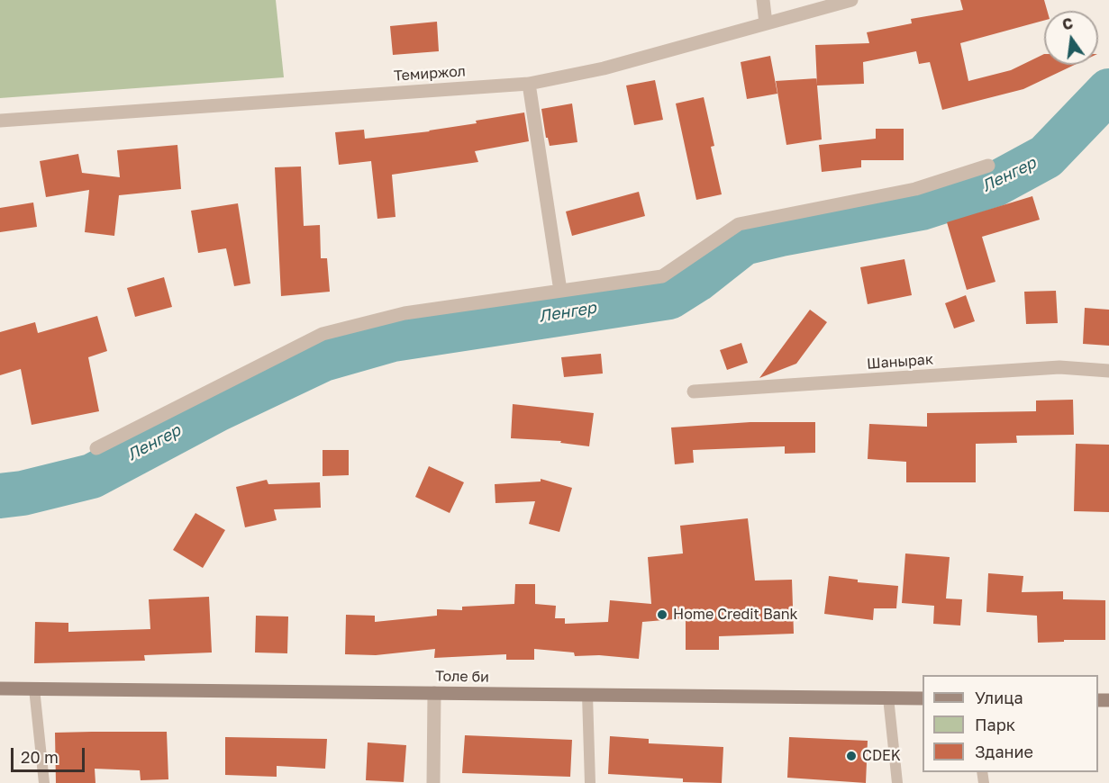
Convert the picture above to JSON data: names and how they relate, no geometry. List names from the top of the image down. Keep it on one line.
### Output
{"streets":{"main road":["Толе би"],"street":["Темиржол","Шанырак"]},"water":["Ленгер"],"places":["Home Credit Bank","CDEK"],"legend":["Улица","Парк","Здание"],"scale_bar":"20 m","north":"top"}
